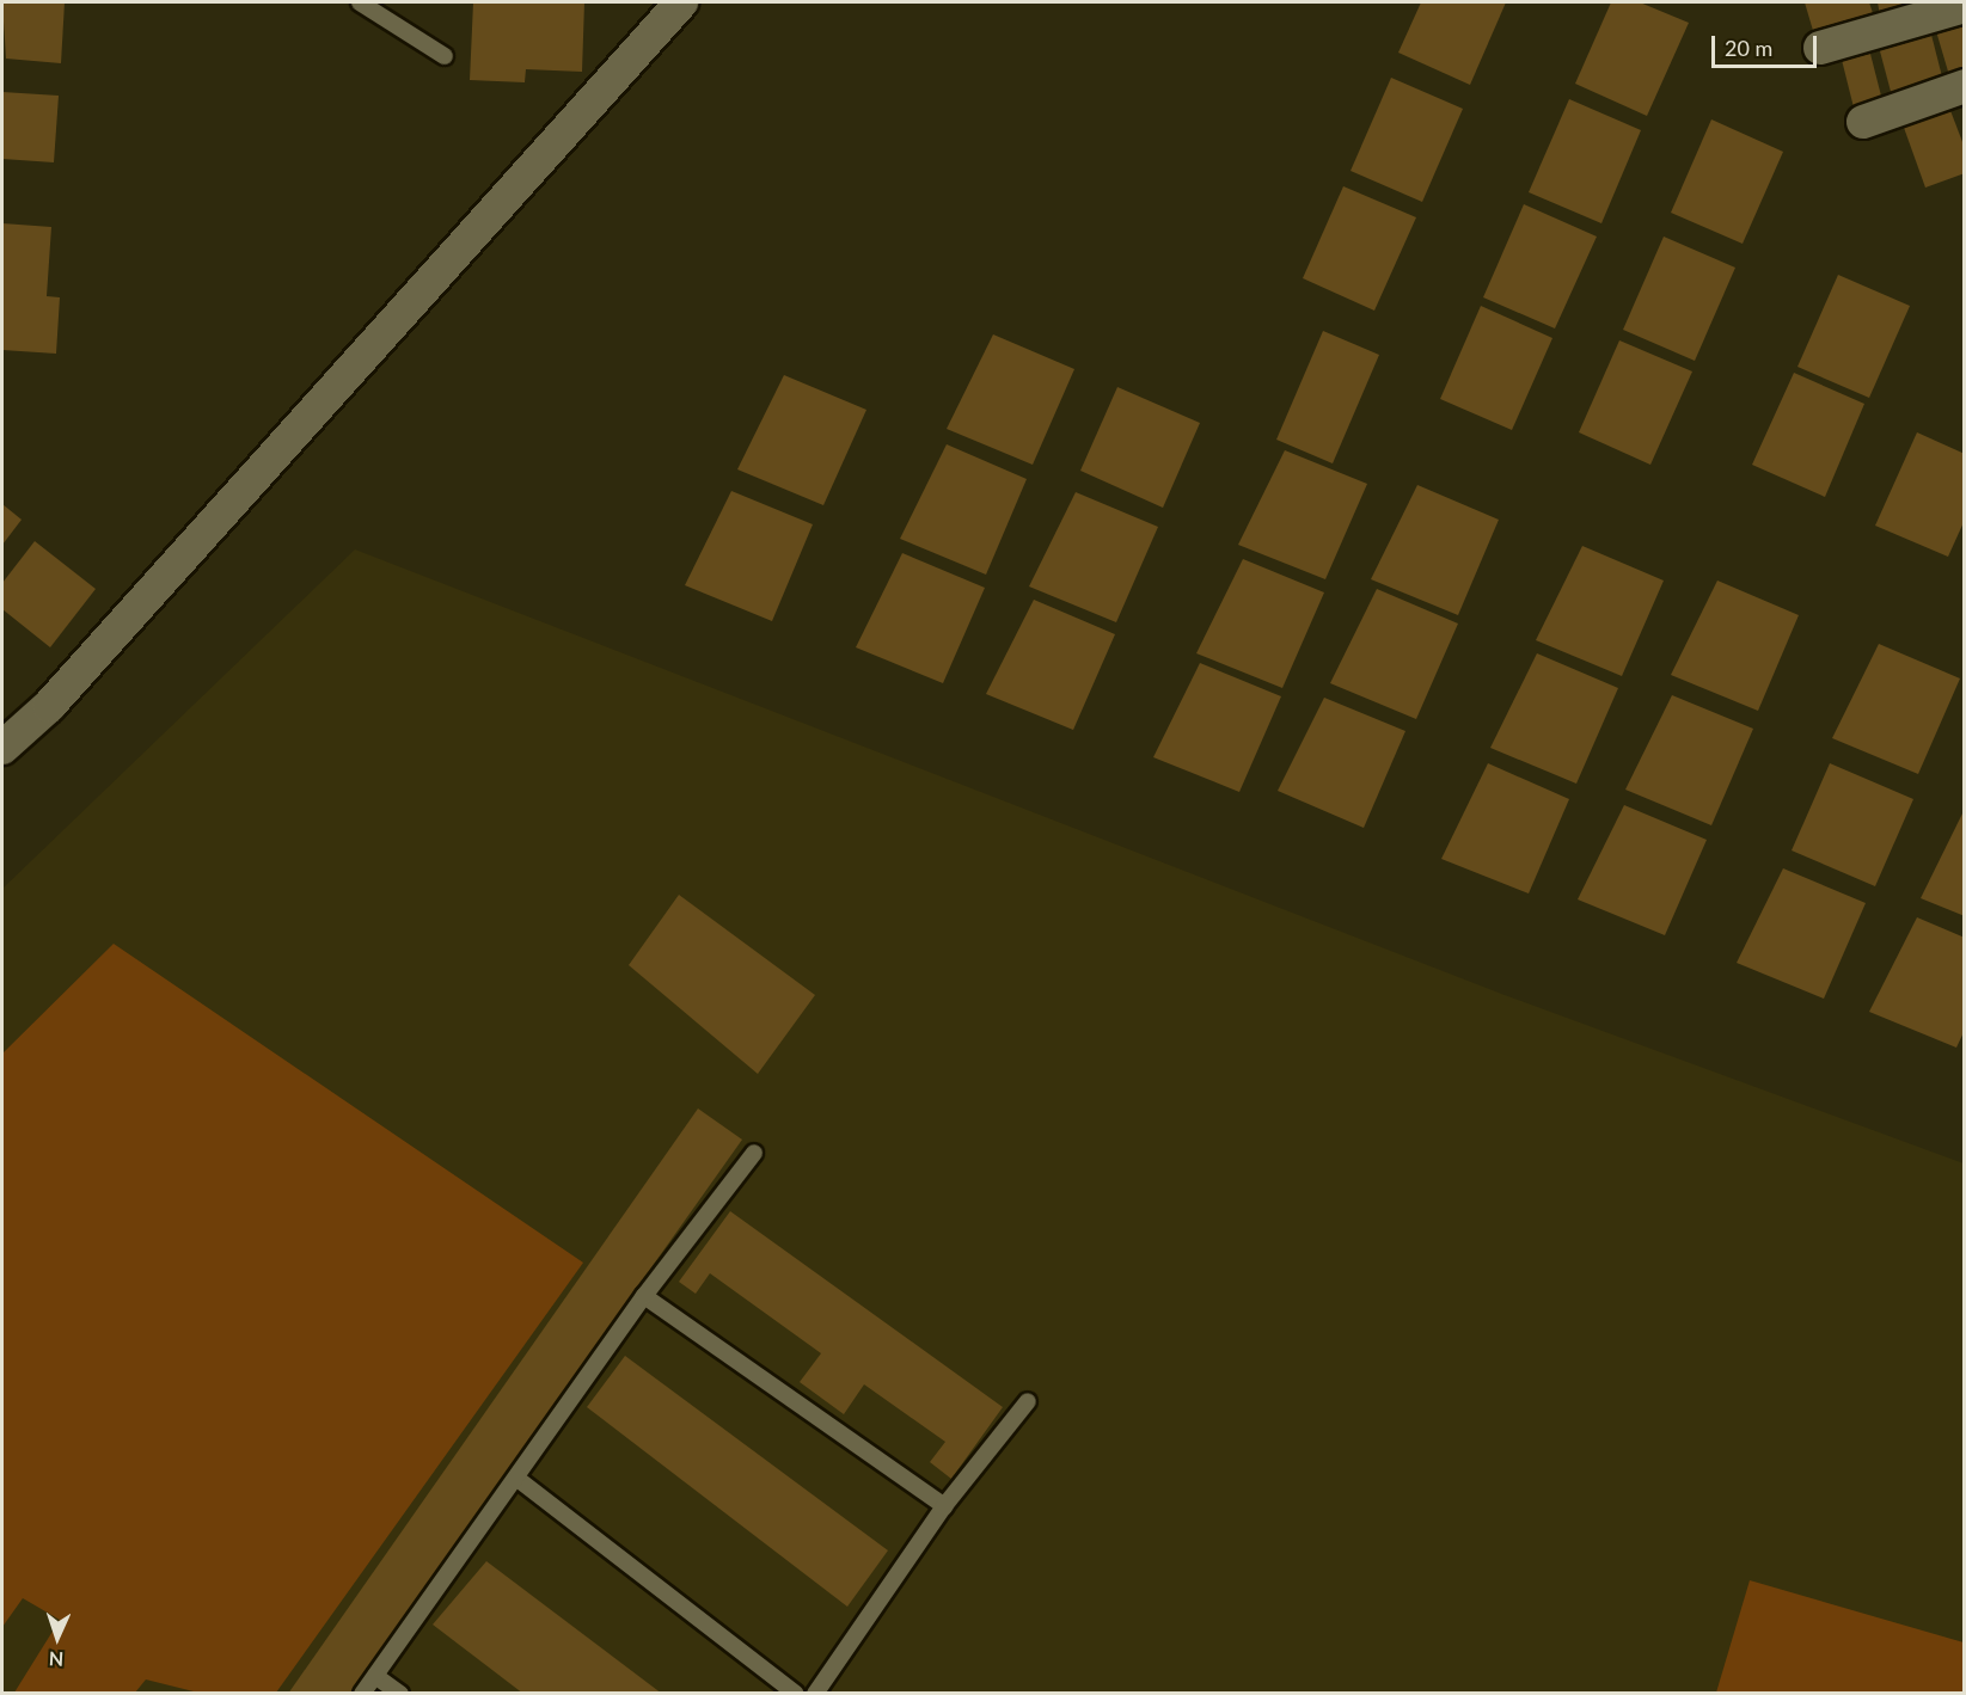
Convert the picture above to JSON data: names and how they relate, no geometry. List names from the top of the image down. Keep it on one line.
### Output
{"scale_bar":"20 m","north":"bottom"}
